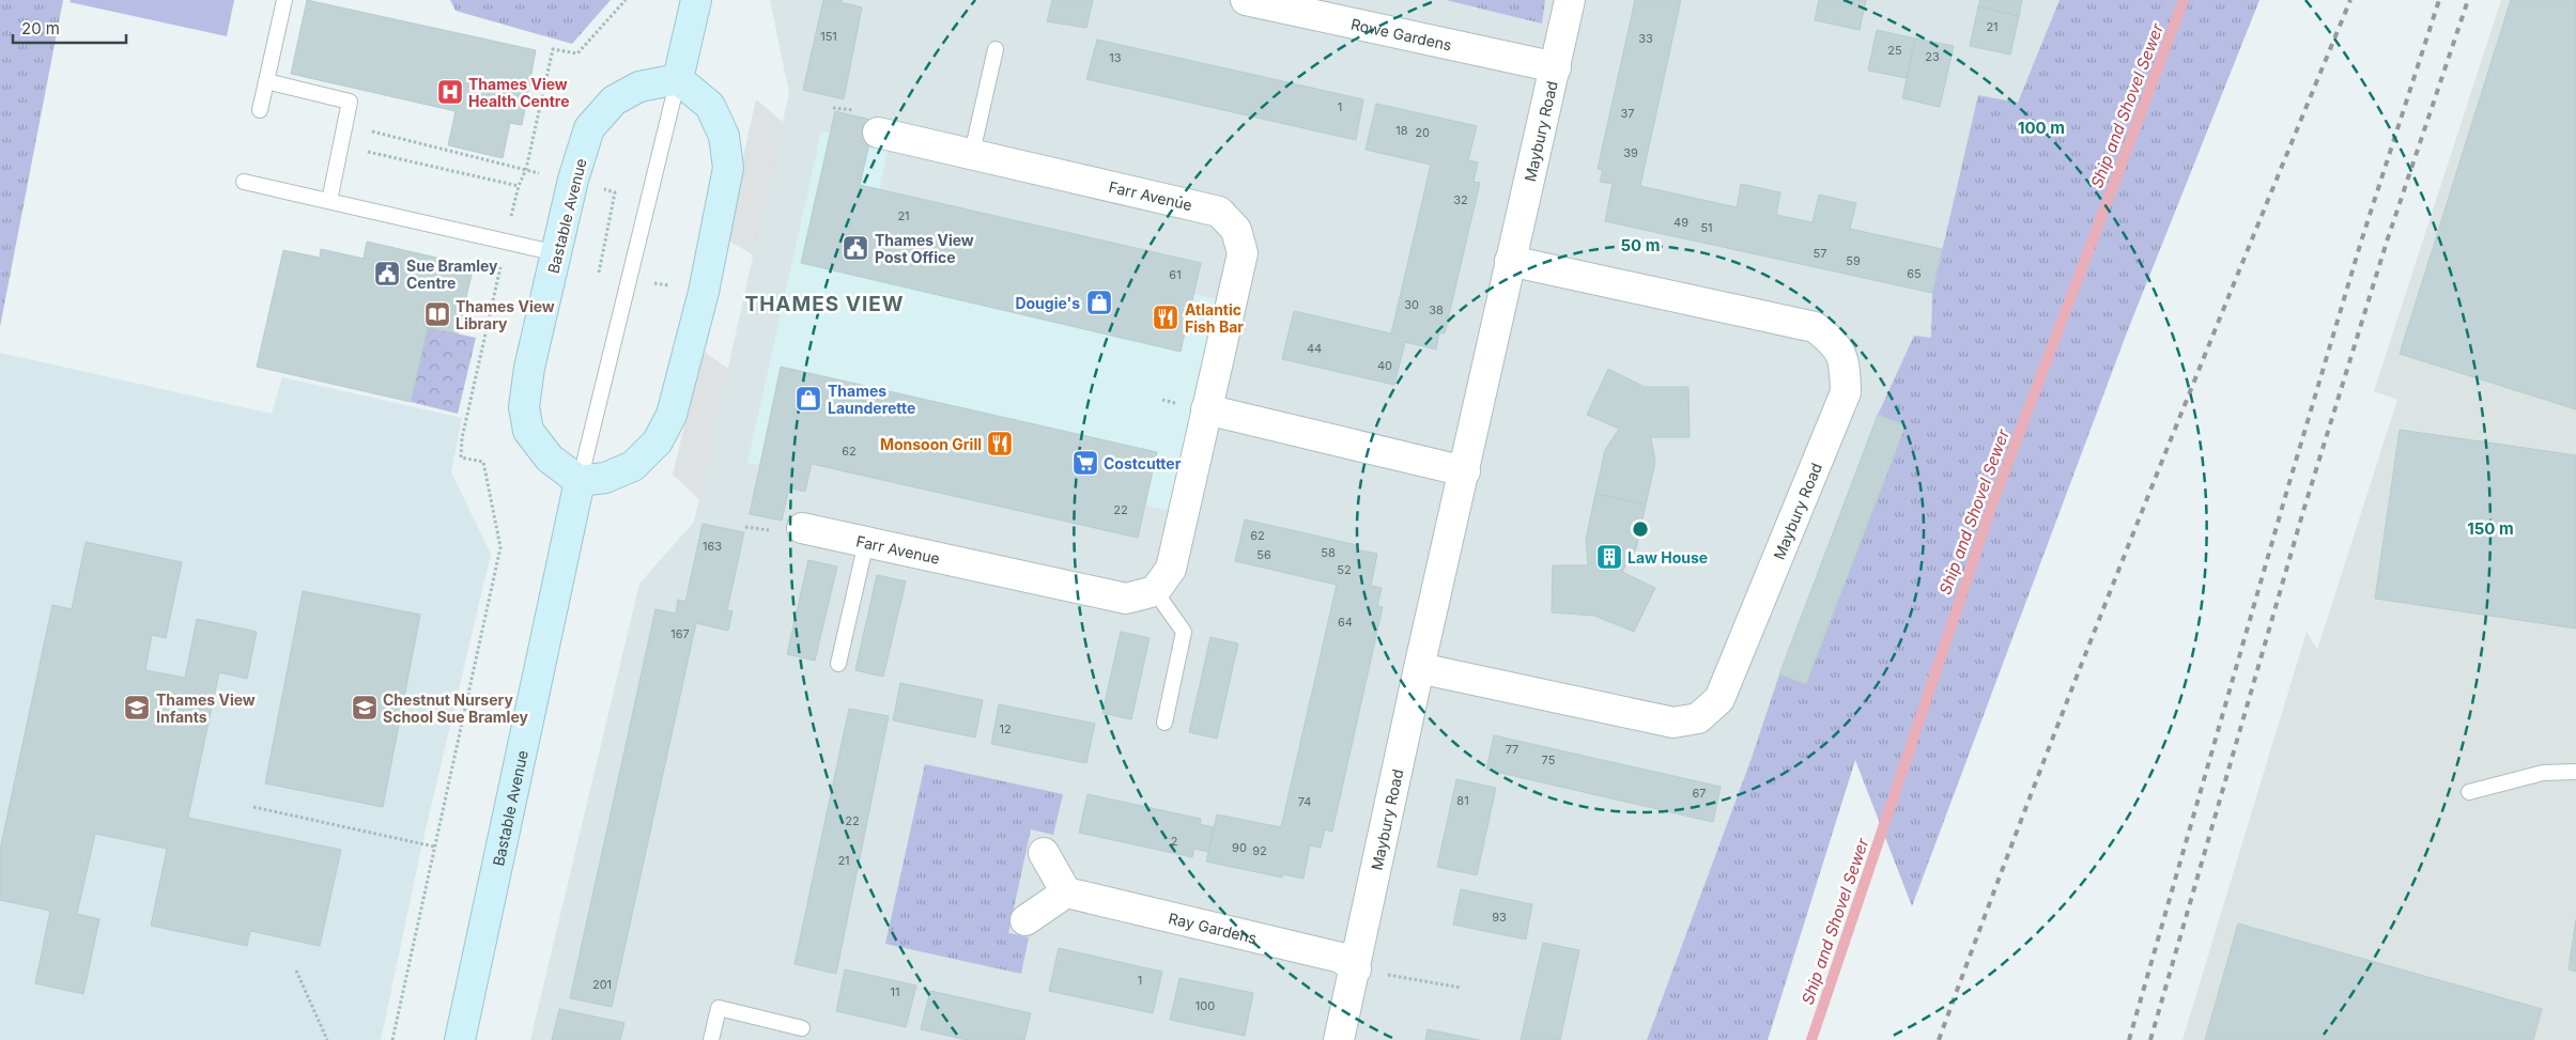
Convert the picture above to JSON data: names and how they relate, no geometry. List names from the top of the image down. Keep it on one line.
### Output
{"streets":{"street":["Rowe Gardens","Maybury Road","Farr Avenue","Bastable Avenue","Ray Gardens"]},"crossings":[["Rowe Gardens","Maybury Road"],["Maybury Road","Ray Gardens"]],"districts":["THAMES VIEW"],"water":["Ship and Shovel Sewer"],"places":{"hospital":["Thames View Health Centre"],"public building":["Thames View Post Office","Sue Bramley Centre"],"shop":["Dougie's","Thames Launderette"],"library":["Thames View Library"],"restaurant":["Atlantic Fish Bar","Monsoon Grill"],"supermarket":["Costcutter"],"building":["Law House"],"school or university":["Thames View Infants","Chestnut Nursery School Sue Bramley"]},"house_numbers":["21","151","33","25","23","13","1","37","18","20","39","32","21","49","51","57","59","65","61","30","38","44","40","62","22","62","163","58","56","52","64","167","12","77","75","67","81","74","22","2","90","92","21","93","1","201","11","100"],"scale_bar":"20 m","rings":["100 m","50 m","150 m"]}
